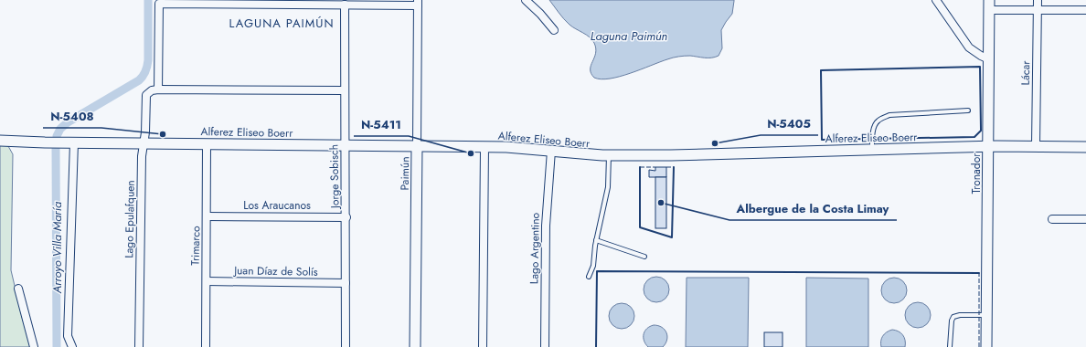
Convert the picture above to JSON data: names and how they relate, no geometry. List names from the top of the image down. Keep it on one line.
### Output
{"streets":{"street":["Lácar","Alferez Eliseo Boerr","Paimún","Tronador","Jorge Sobisch","Los Araucanos","Lago Epulafquen","Trimarco","Lago Argentino","Juan Díaz de Solís"]},"crossings":[["Lácar","Alferez Eliseo Boerr"],["Alferez Eliseo Boerr","Paimún"],["Alferez Eliseo Boerr","Tronador"],["Alferez Eliseo Boerr","Jorge Sobisch"],["Alferez Eliseo Boerr","Lago Epulafquen"],["Alferez Eliseo Boerr","Trimarco"],["Alferez Eliseo Boerr","Lago Argentino"],["Jorge Sobisch","Los Araucanos"],["Jorge Sobisch","Juan Díaz de Solís"],["Los Araucanos","Trimarco"],["Trimarco","Juan Díaz de Solís"]],"districts":["LAGUNA PAIMÚN"],"water":["Laguna Paimún","Arroyo Villa María"],"places":["N-5408","N-5405","N-5411","Albergue de la Costa Limay"]}
